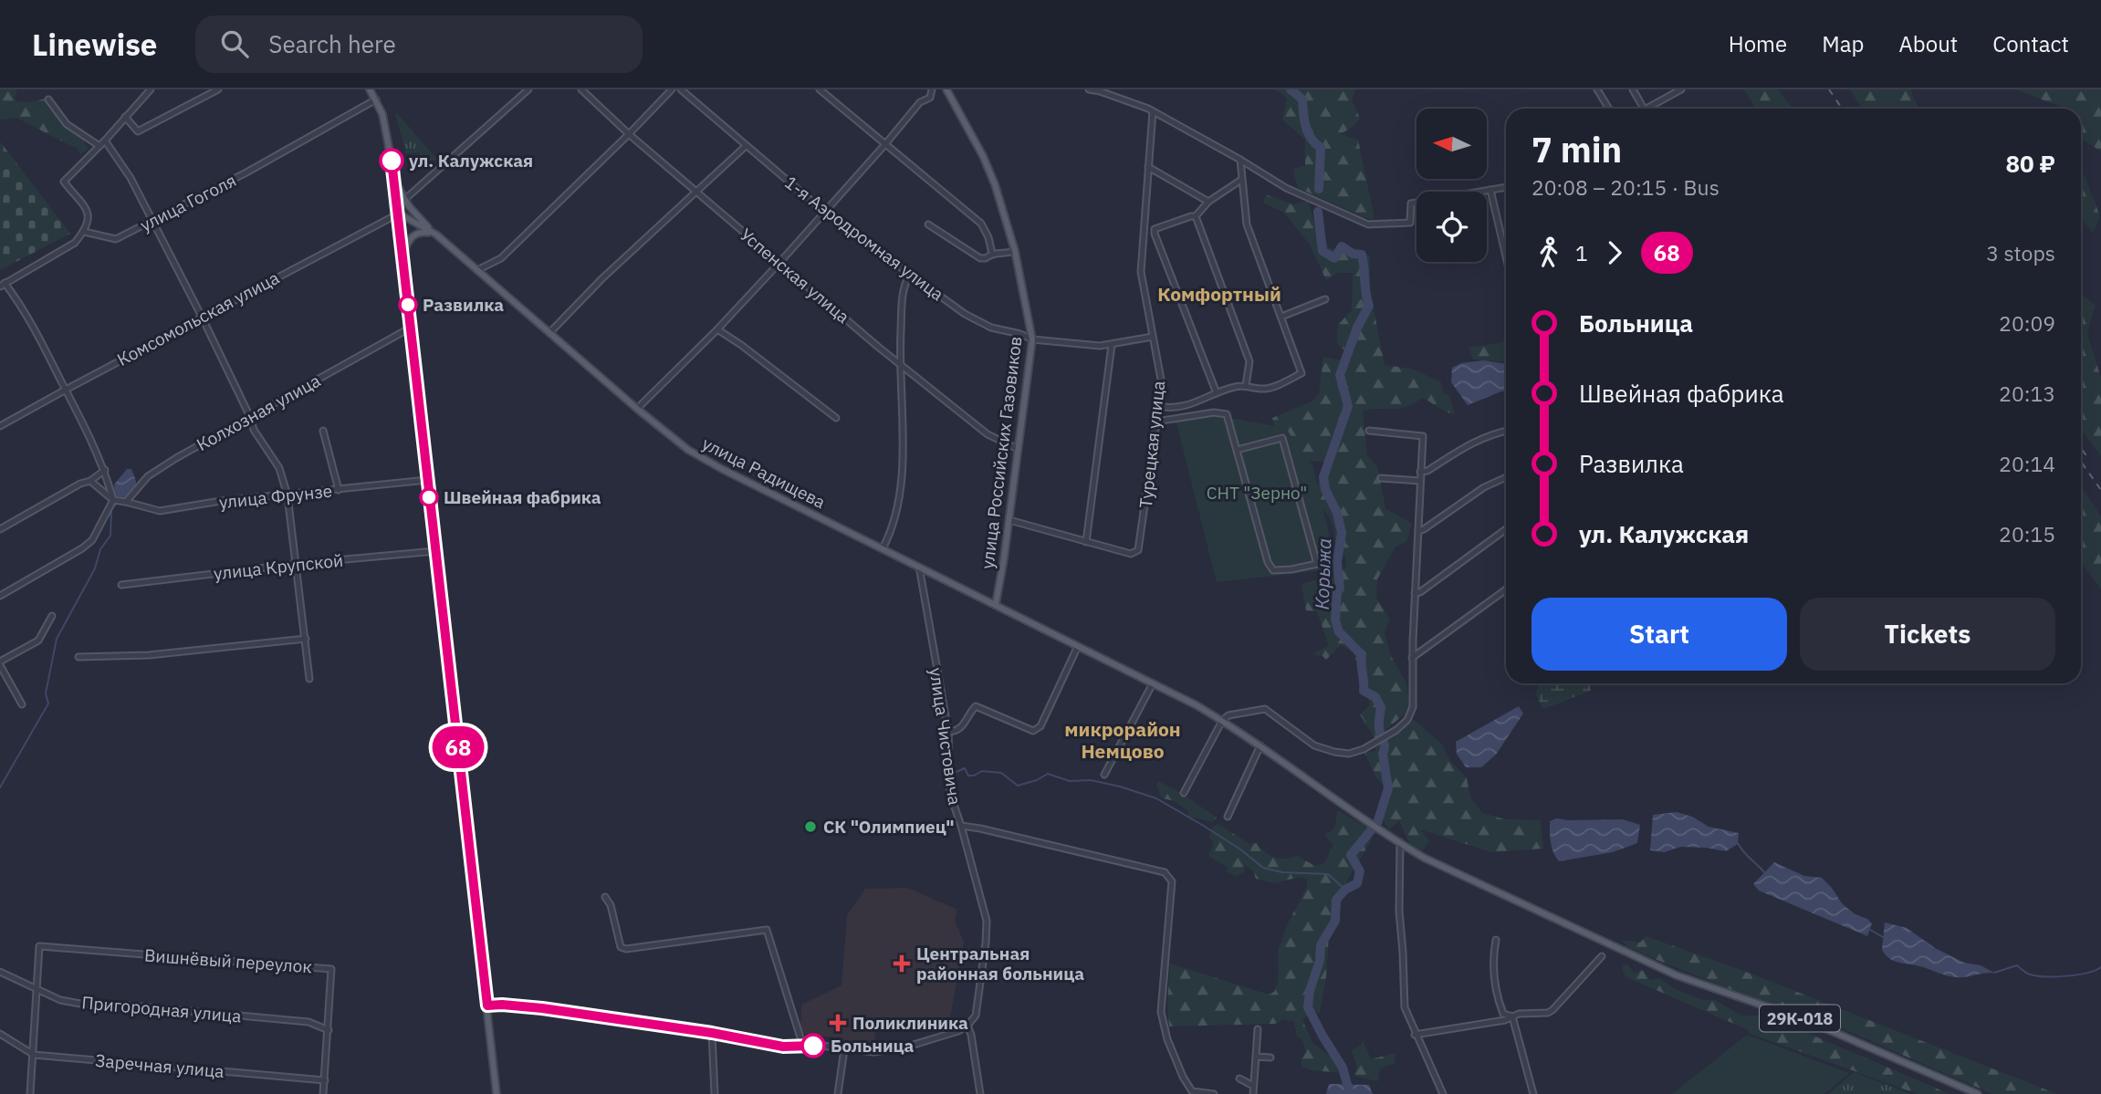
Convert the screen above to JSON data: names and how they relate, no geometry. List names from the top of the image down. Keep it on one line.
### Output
{"streets":{"main road":["улица Российских Газовиков","улица Радищева","29К-018"],"street":["улица Гоголя","1-я Аэродромная улица","Успенская улица","Комсомольская улица","Колхозная улица","Турецкая улица","улица Фрунзе","улица Крупской","улица Чистовича","Вишнёвый переулок","Пригородная улица","Заречная улица"]},"crossings":[["1-я Аэродромная улица","Турецкая улица"],["1-я Аэродромная улица","улица Российских Газовиков"],["Успенская улица","улица Российских Газовиков"],["Комсомольская улица","улица Радищева"],["Колхозная улица","улица Фрунзе"],["улица Российских Газовиков","улица Радищева"],["улица Радищева","улица Чистовича"],["улица Радищева","29К-018"],["Вишнёвый переулок","Пригородная улица"],["Вишнёвый переулок","Заречная улица"]],"districts":["Комфортный","микрорайон Немцово"],"water":["Корыжа"],"parks":["СНТ \"Зерно\""],"places":{"other":["ул. Калужская","Развилка","Швейная фабрика","СК \"Олимпиец\"","Больница"],"health":["Центральная районная больница","Поликлиника"]},"lines":["bus line 68"],"north":"left","page":{"header":"Linewise","search":"Search here","nav":["Home","Map","About","Contact"],"on_map":"68","heading":["7 min","20:08 – 20:15 · Bus","80 ₽"],"legs":["1","68","3 stops"],"list":[{"name":"Больница","value":"20:09"},{"name":"Швейная фабрика","value":"20:13"},{"name":"Развилка","value":"20:14"},{"name":"ул. Калужская","value":"20:15"}],"buttons":["Start","Tickets"]}}
